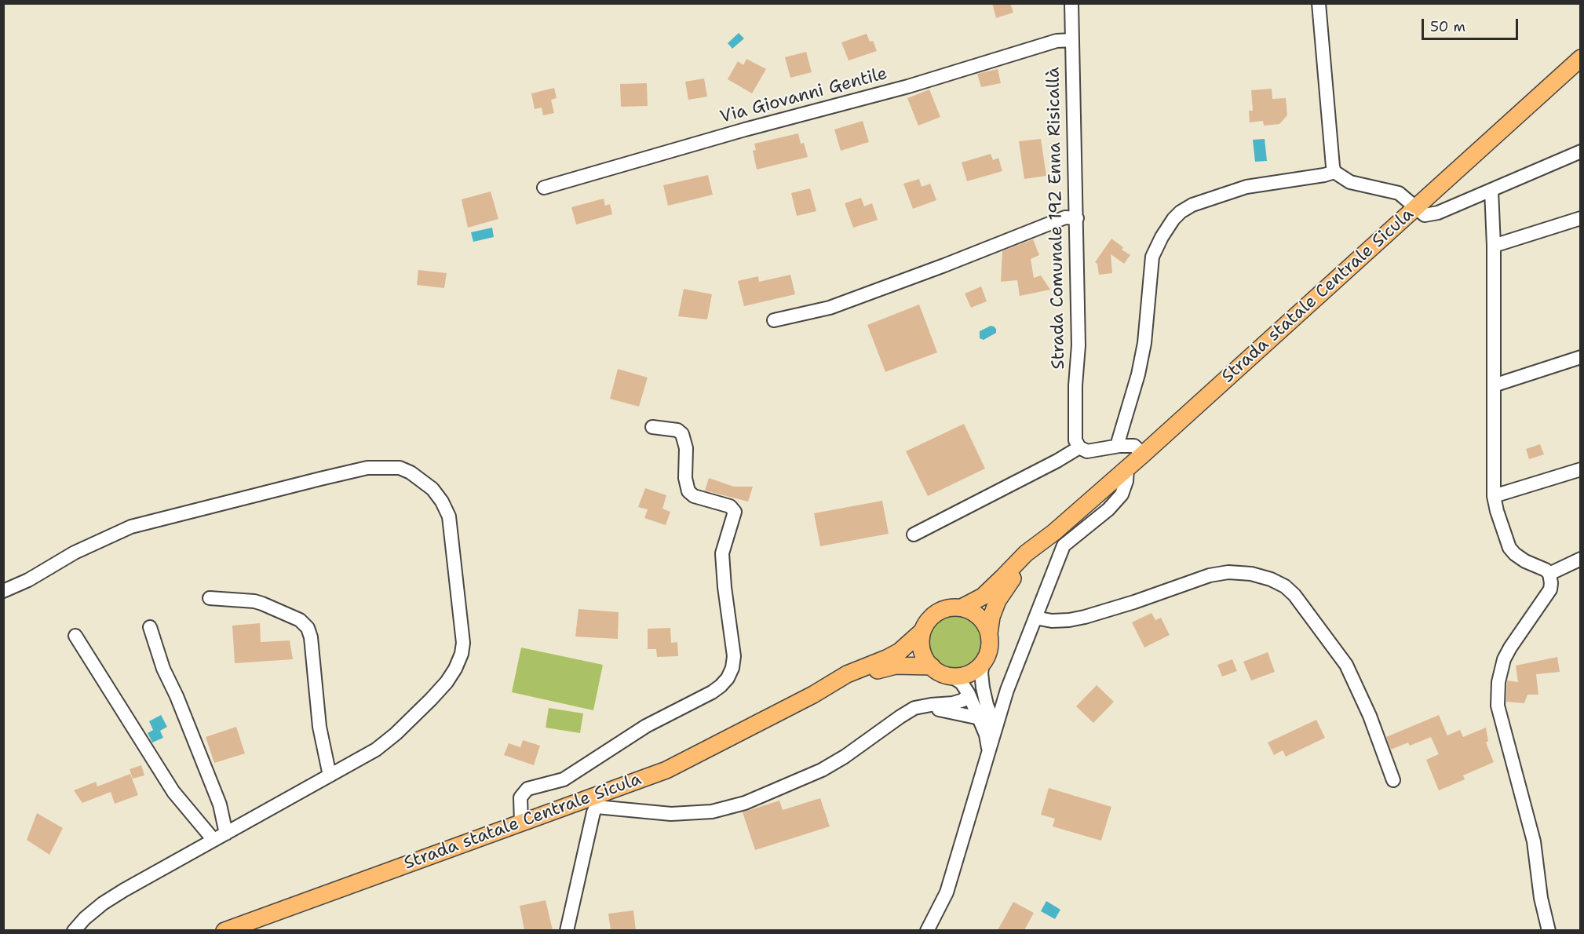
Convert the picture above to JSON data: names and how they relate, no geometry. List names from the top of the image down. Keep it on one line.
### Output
{"streets":{"main road":["Strada statale Centrale Sicula"],"street":["Via Giovanni Gentile","Strada Comunale 192 Enna Risicallà"]},"crossings":[["Via Giovanni Gentile","Strada Comunale 192 Enna Risicallà"]],"scale_bar":"50 m"}
